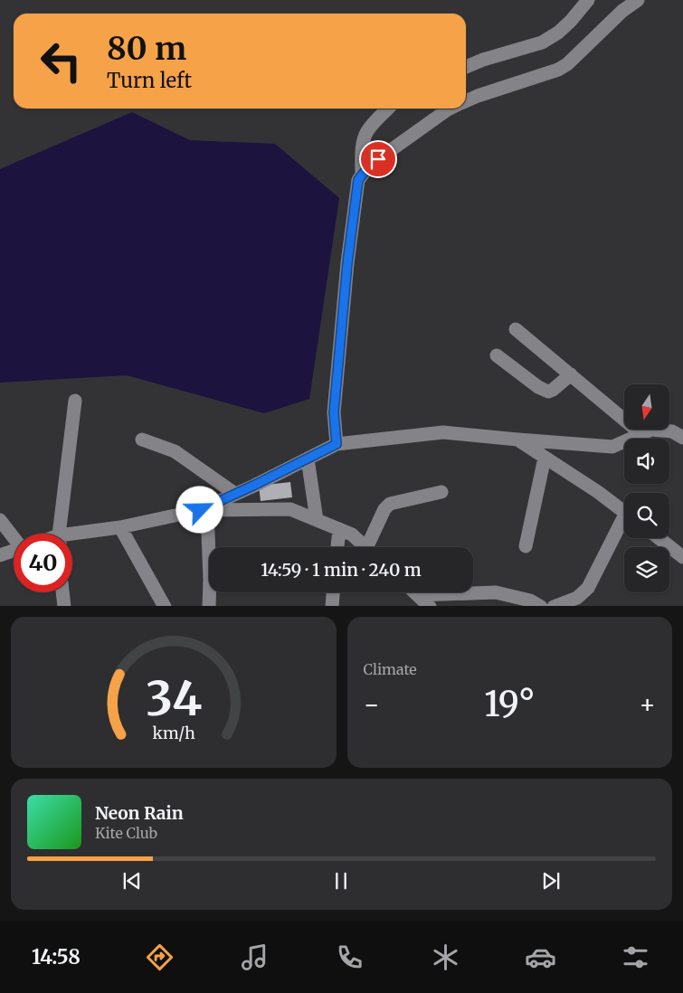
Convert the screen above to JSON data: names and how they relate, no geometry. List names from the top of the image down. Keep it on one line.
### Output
{"north":"bottom","page":{"turn":["80 m","Turn left"],"limit":"40","trip":"14:59 · 1 min · 240 m","tile":"Climate","heat":["−","19°","+"],"song":["Neon Rain","Kite Club"],"tabs":"14:58","gauge":["34","km/h"]}}
